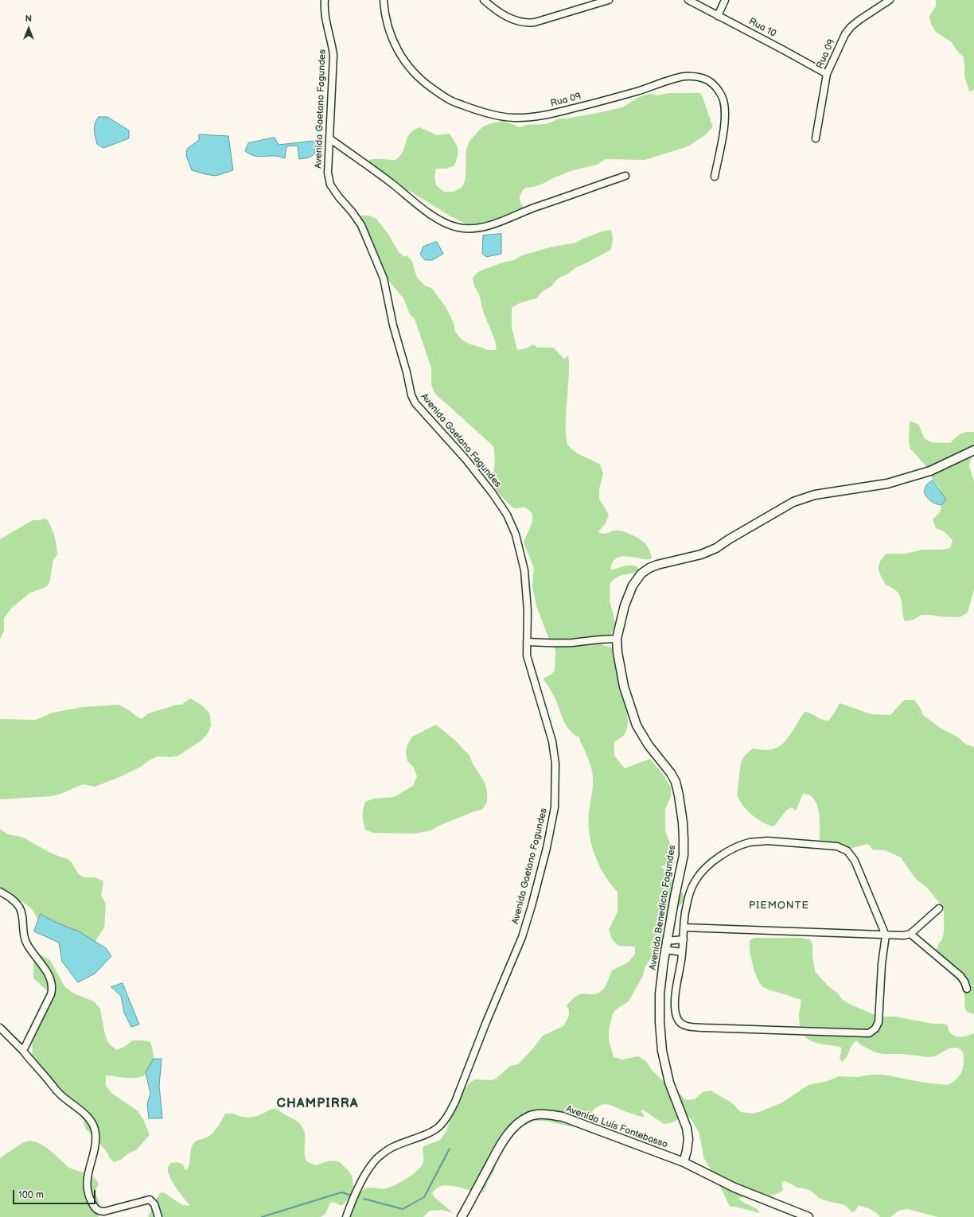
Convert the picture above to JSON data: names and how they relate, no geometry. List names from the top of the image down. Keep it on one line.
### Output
{"streets":{"street":["Rua 10","Rua 09","Avenida Gaetano Fagundes","Avenida Benedicto Fagundes","Avenida Luís Fontebasso"]},"crossings":[["Rua 10","Rua 09"],["Avenida Benedicto Fagundes","Avenida Luís Fontebasso"]],"districts":["PIEMONTE","CHAMPIRRA"],"scale_bar":"100 m","north":"top"}
